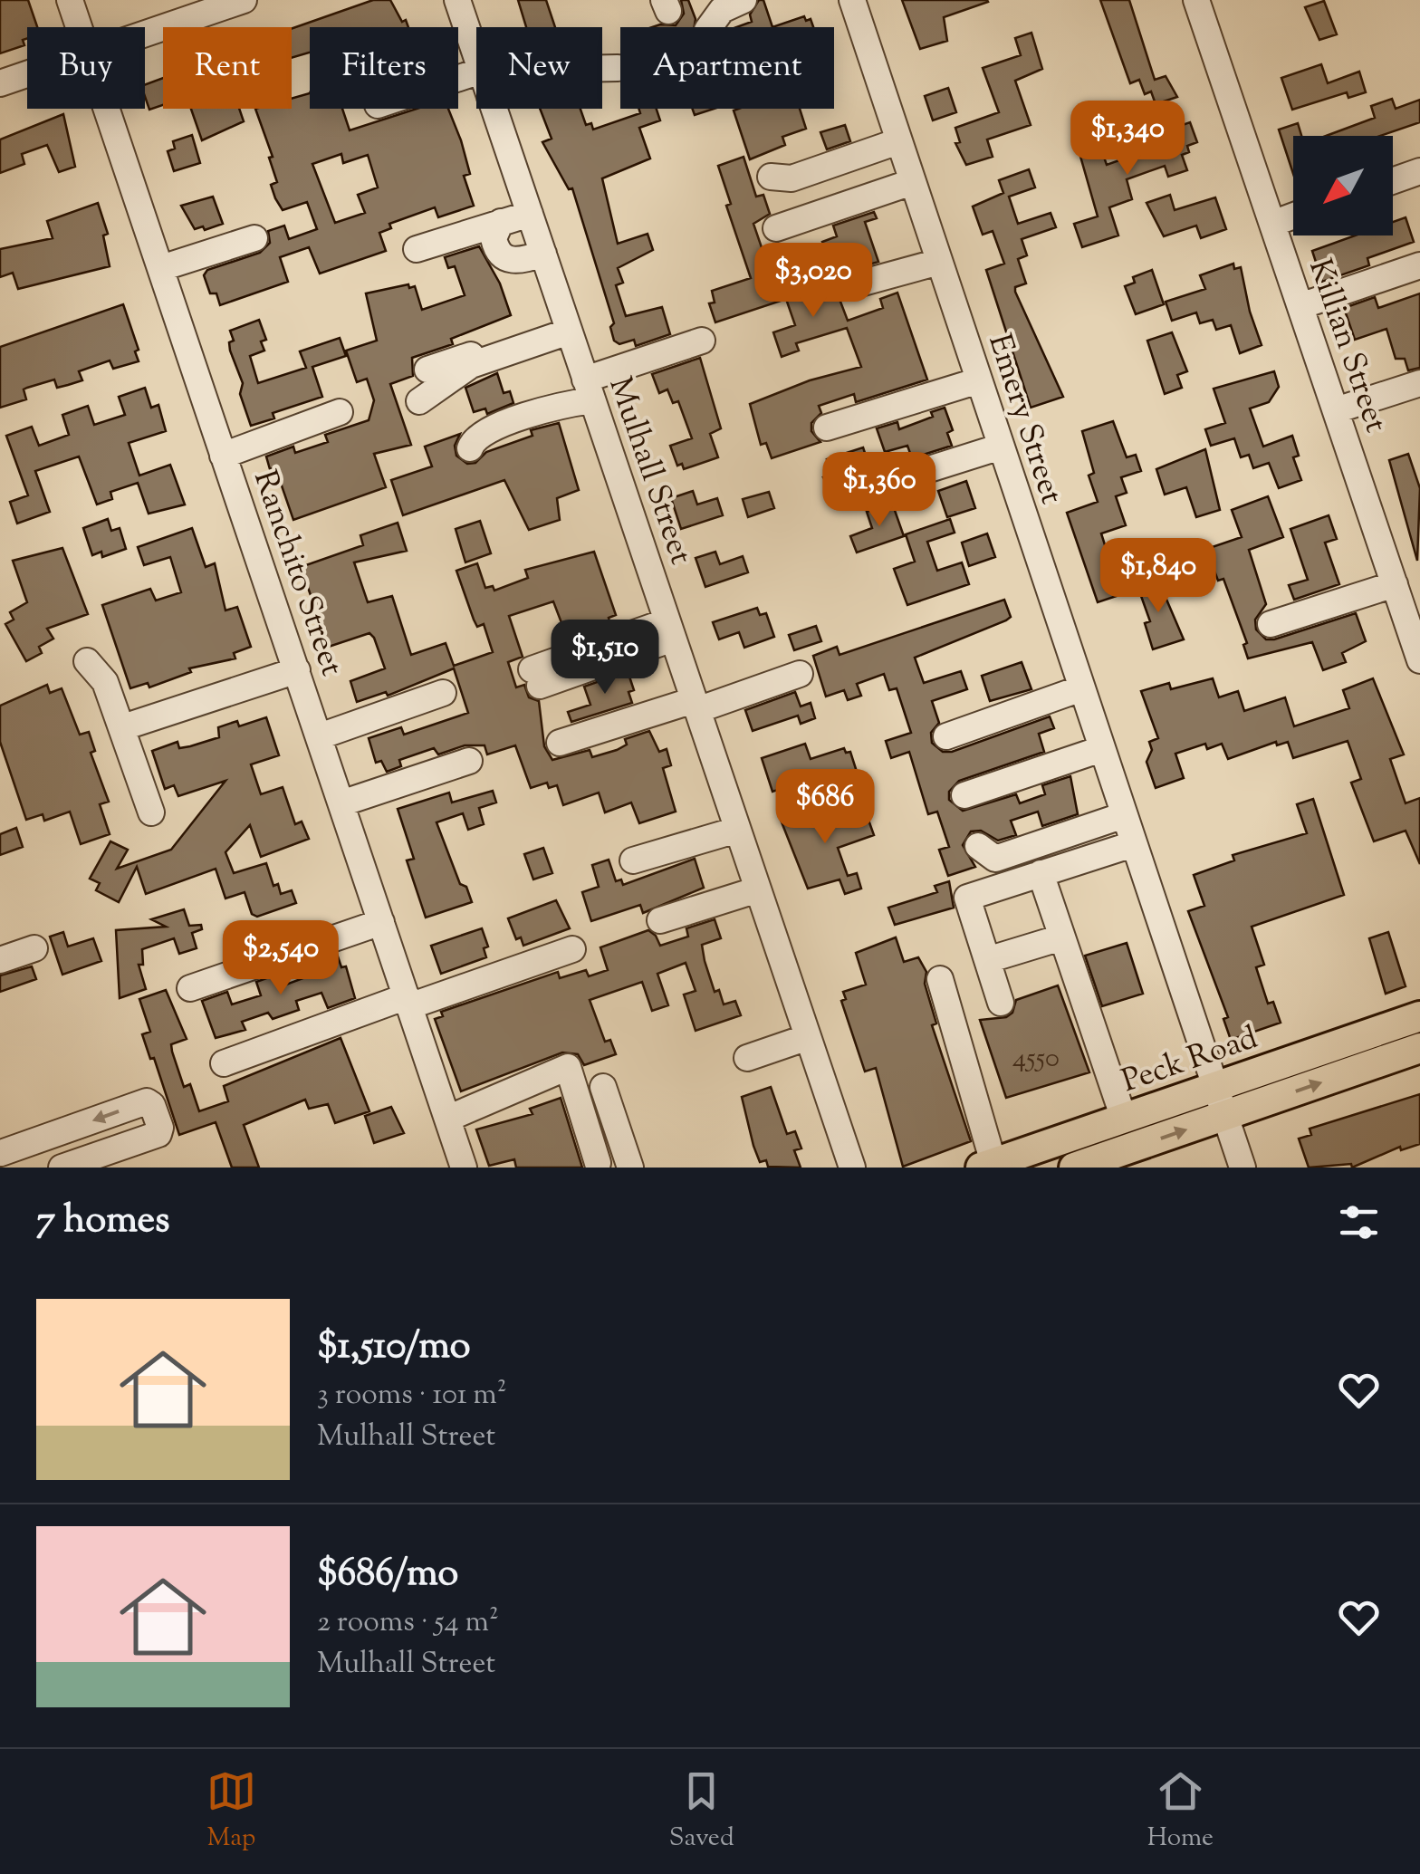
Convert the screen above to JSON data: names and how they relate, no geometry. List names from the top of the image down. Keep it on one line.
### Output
{"streets":{"main road":["Peck Road"],"street":["Killian Street","Emery Street","Mulhall Street","Ranchito Street"]},"crossings":[["Emery Street","Peck Road"]],"house_numbers":["4550"],"north":"bottom left","page":{"chip":["Buy","Rent","Filters","New","Apartment"],"price":["$1,340","$3,020","$1,360","$1,840","$1,510","$686","$2,540"],"heading":"7 homes","list":[{"name":"$1,510/mo","note":"3 rooms · 101 m² · Mulhall Street"},{"name":"$686/mo","note":"2 rooms · 54 m² · Mulhall Street"}],"tabs":["Map","Saved","Home"]}}
